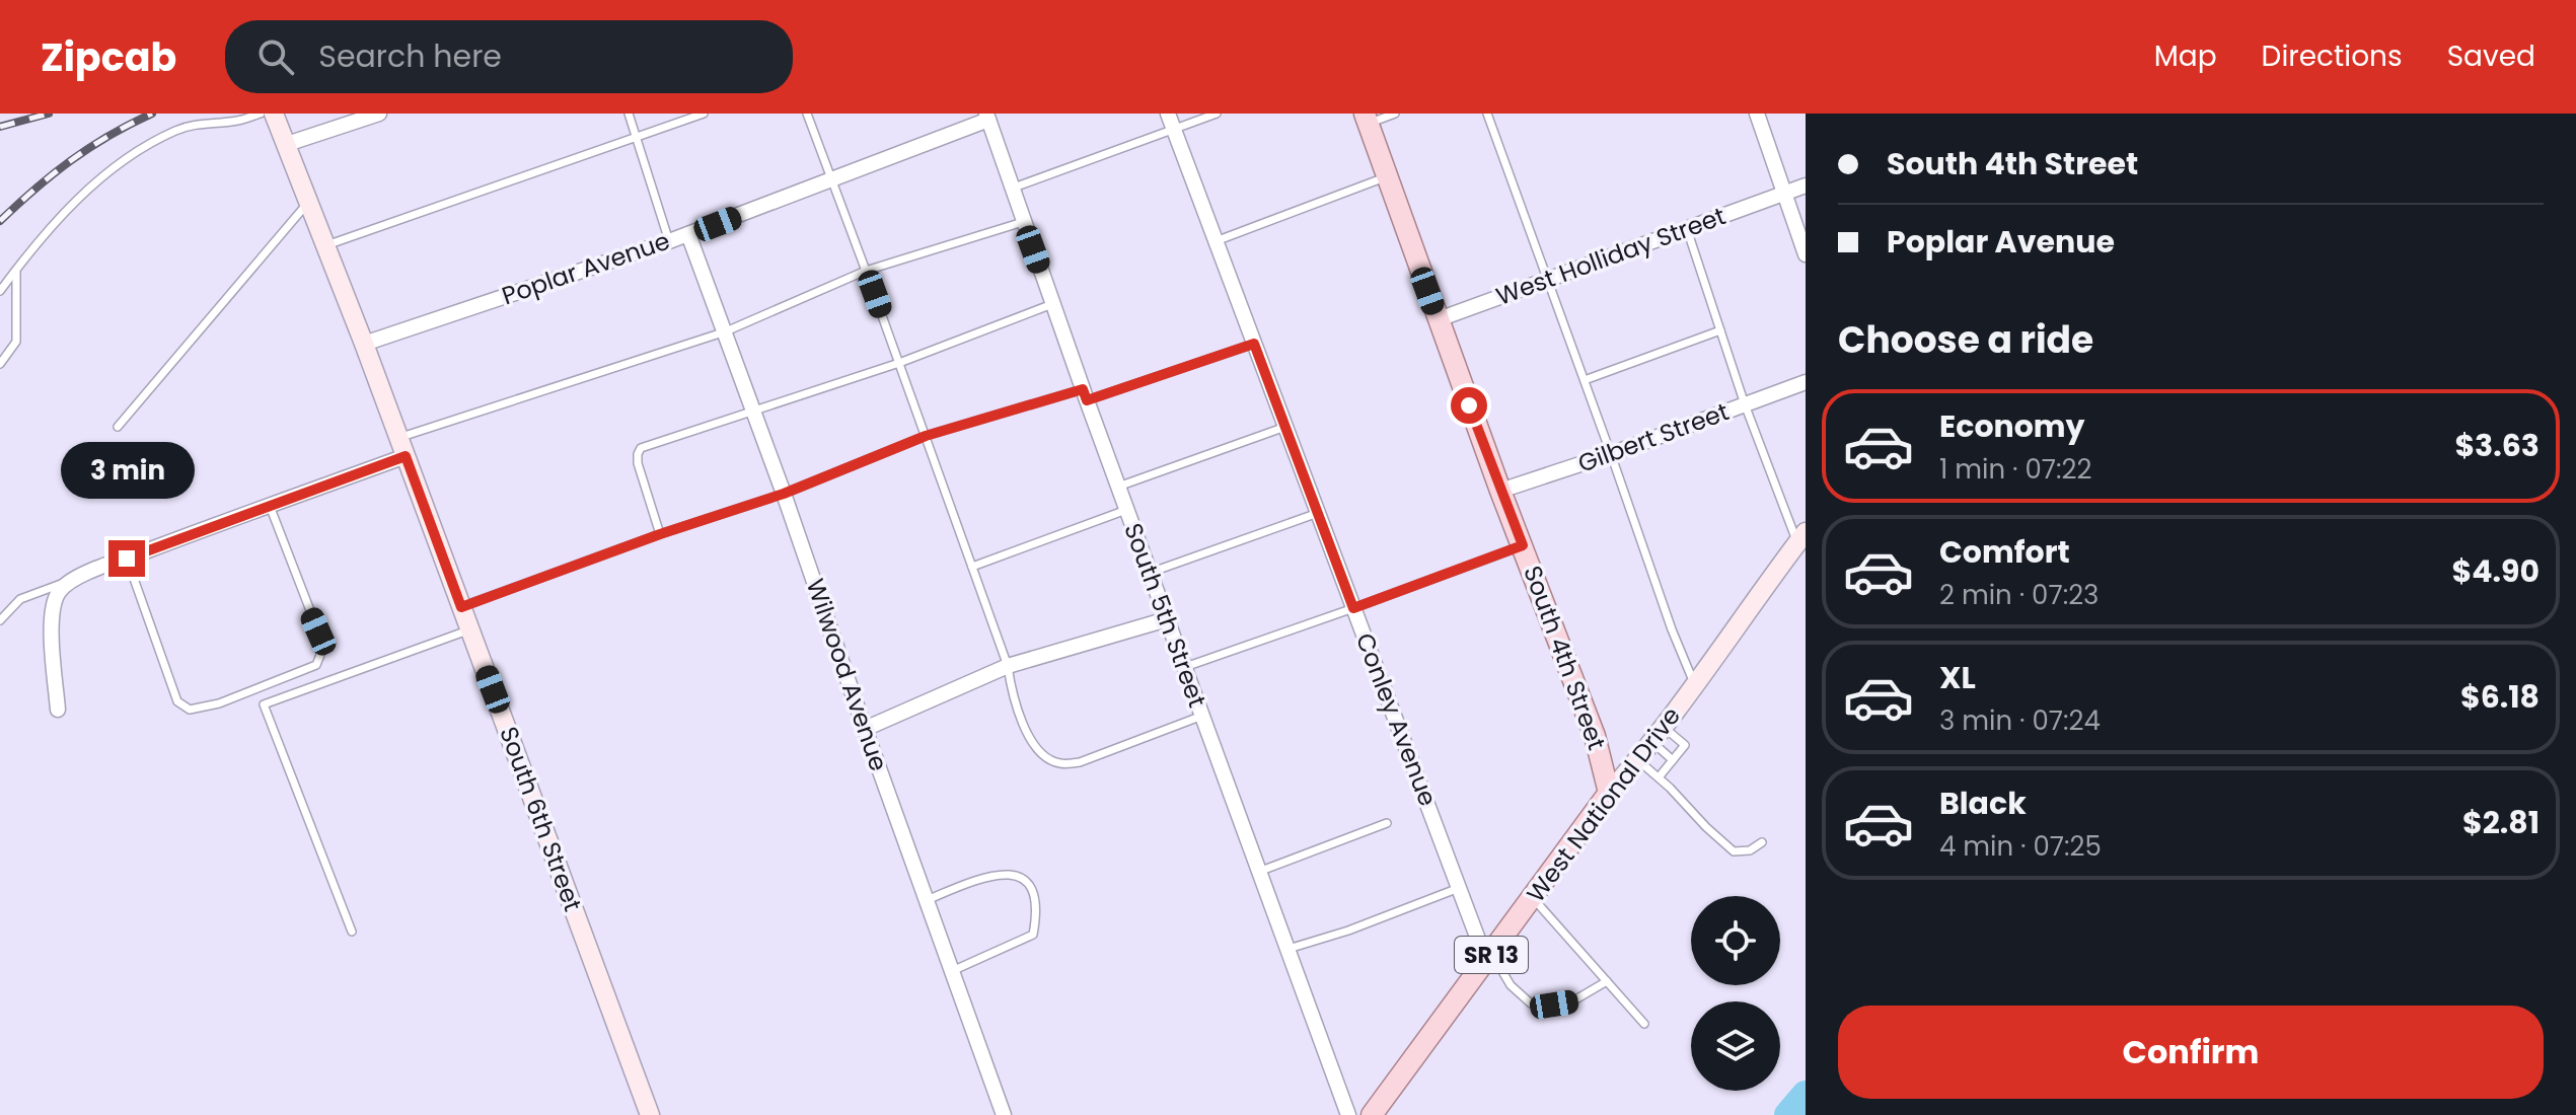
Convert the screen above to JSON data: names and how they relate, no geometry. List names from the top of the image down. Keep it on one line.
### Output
{"streets":{"main road":["South 4th Street","West National Drive","SR 13"],"street":["West Holliday Street","Poplar Avenue","Gilbert Street","South 5th Street","Wilwood Avenue","Conley Avenue","South 6th Street"]},"crossings":[["West Holliday Street","South 4th Street"],["Poplar Avenue","South 5th Street"],["Poplar Avenue","Wilwood Avenue"],["Poplar Avenue","South 6th Street"],["Gilbert Street","South 4th Street"],["South 4th Street","West National Drive"],["Conley Avenue","West National Drive"]],"page":{"header":"Zipcab","search":"Search here","nav":["Map","Directions","Saved"],"banner":["South 4th Street","Poplar Avenue"],"heading":"Choose a ride","list":[{"name":"Economy","note":"1 min · 07:22","value":"$3.63"},{"name":"Comfort","note":"2 min · 07:23","value":"$4.90"},{"name":"XL","note":"3 min · 07:24","value":"$6.18"},{"name":"Black","note":"4 min · 07:25","value":"$2.81"}],"bubble":"3 min","buttons":"Confirm"}}
